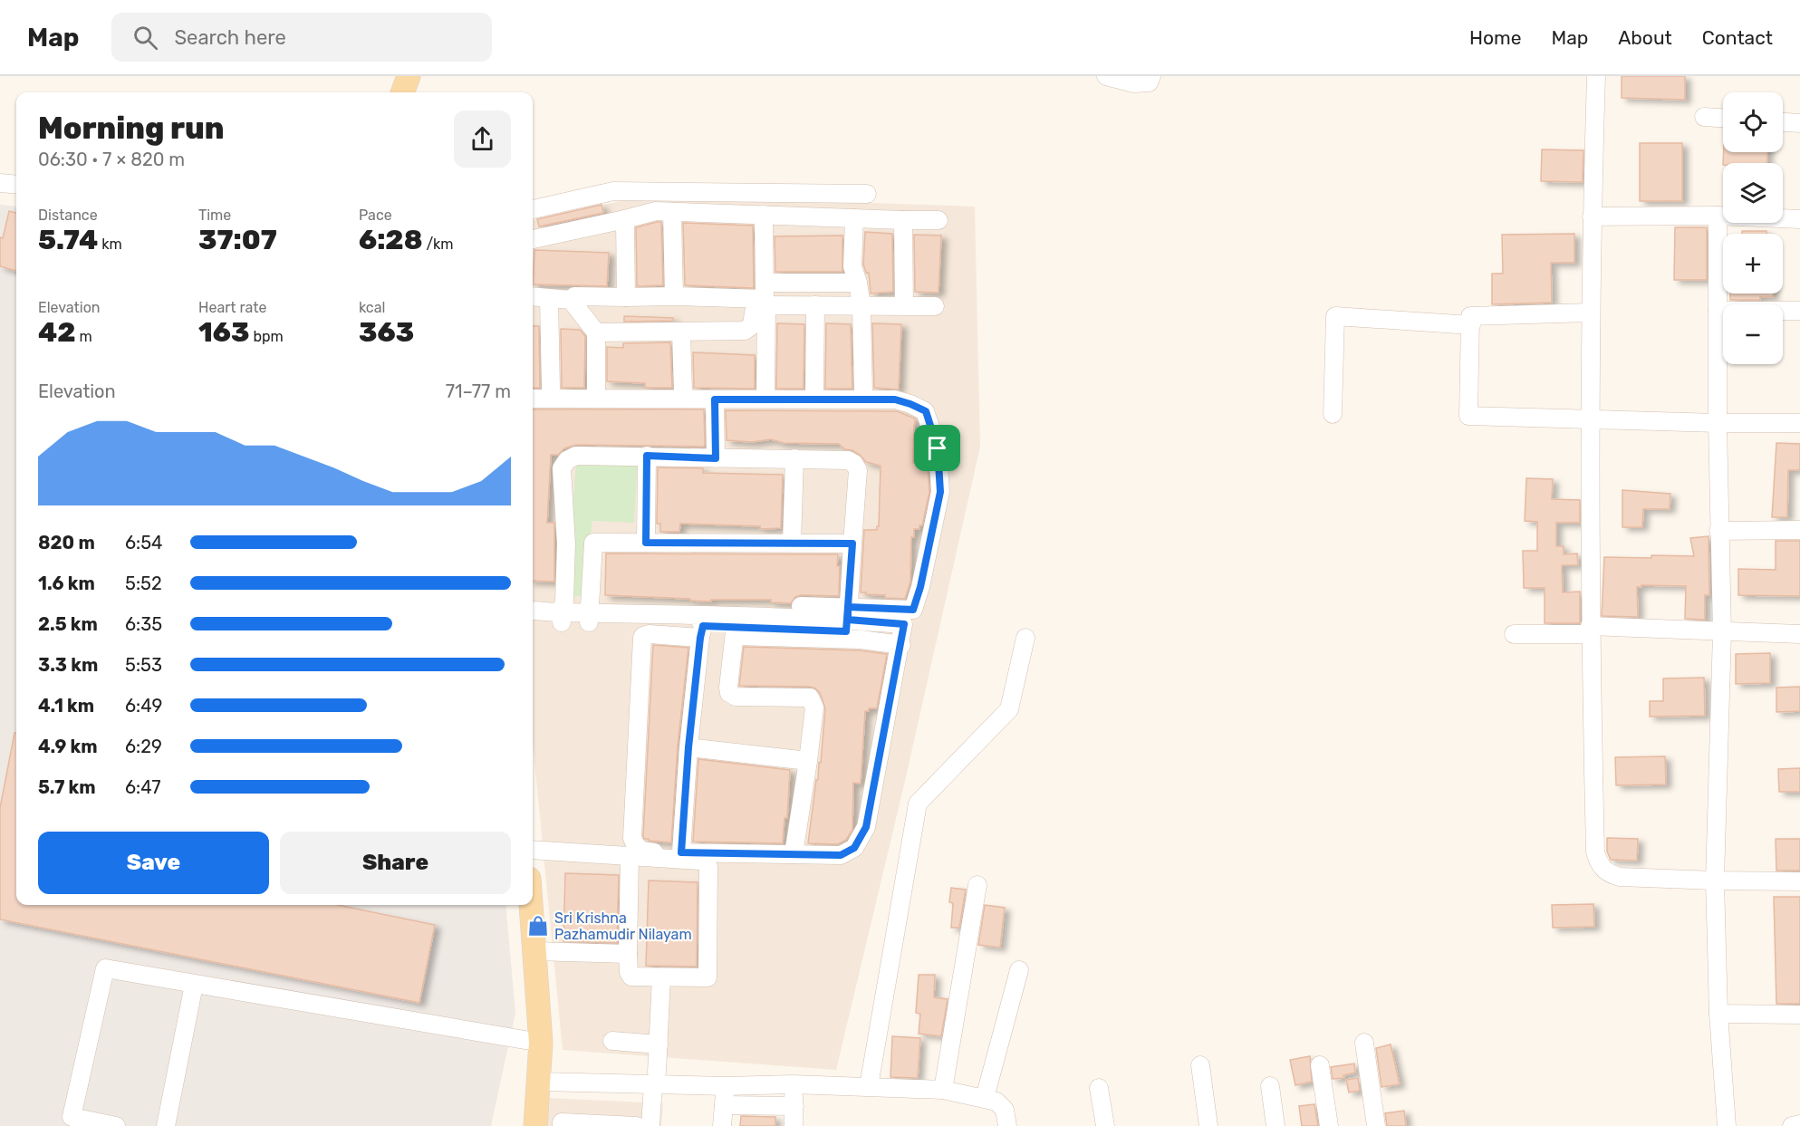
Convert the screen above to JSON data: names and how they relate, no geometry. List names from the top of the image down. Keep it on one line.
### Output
{"places":{"shop":["Sri Krishna Pazhamudir Nilayam"]},"page":{"header":"Map","search":"Search here","nav":["Home","Map","About","Contact"],"map_buttons":["+","−"],"heading":["Morning run","06:30 · 7 × 820 m"],"stats":[["Distance","5.74 km"],["Time","37:07"],["Pace","6:28 /km"],["Elevation","42 m"],["Heart rate","163 bpm"],["kcal","363"]],"chart":["Elevation","71–77 m"],"list":[{"name":"820 m","note":"6:54"},{"name":"1.6 km","note":"5:52"},{"name":"2.5 km","note":"6:35"},{"name":"3.3 km","note":"5:53"},{"name":"4.1 km","note":"6:49"},{"name":"4.9 km","note":"6:29"},{"name":"5.7 km","note":"6:47"}],"buttons":["Save","Share"]}}
